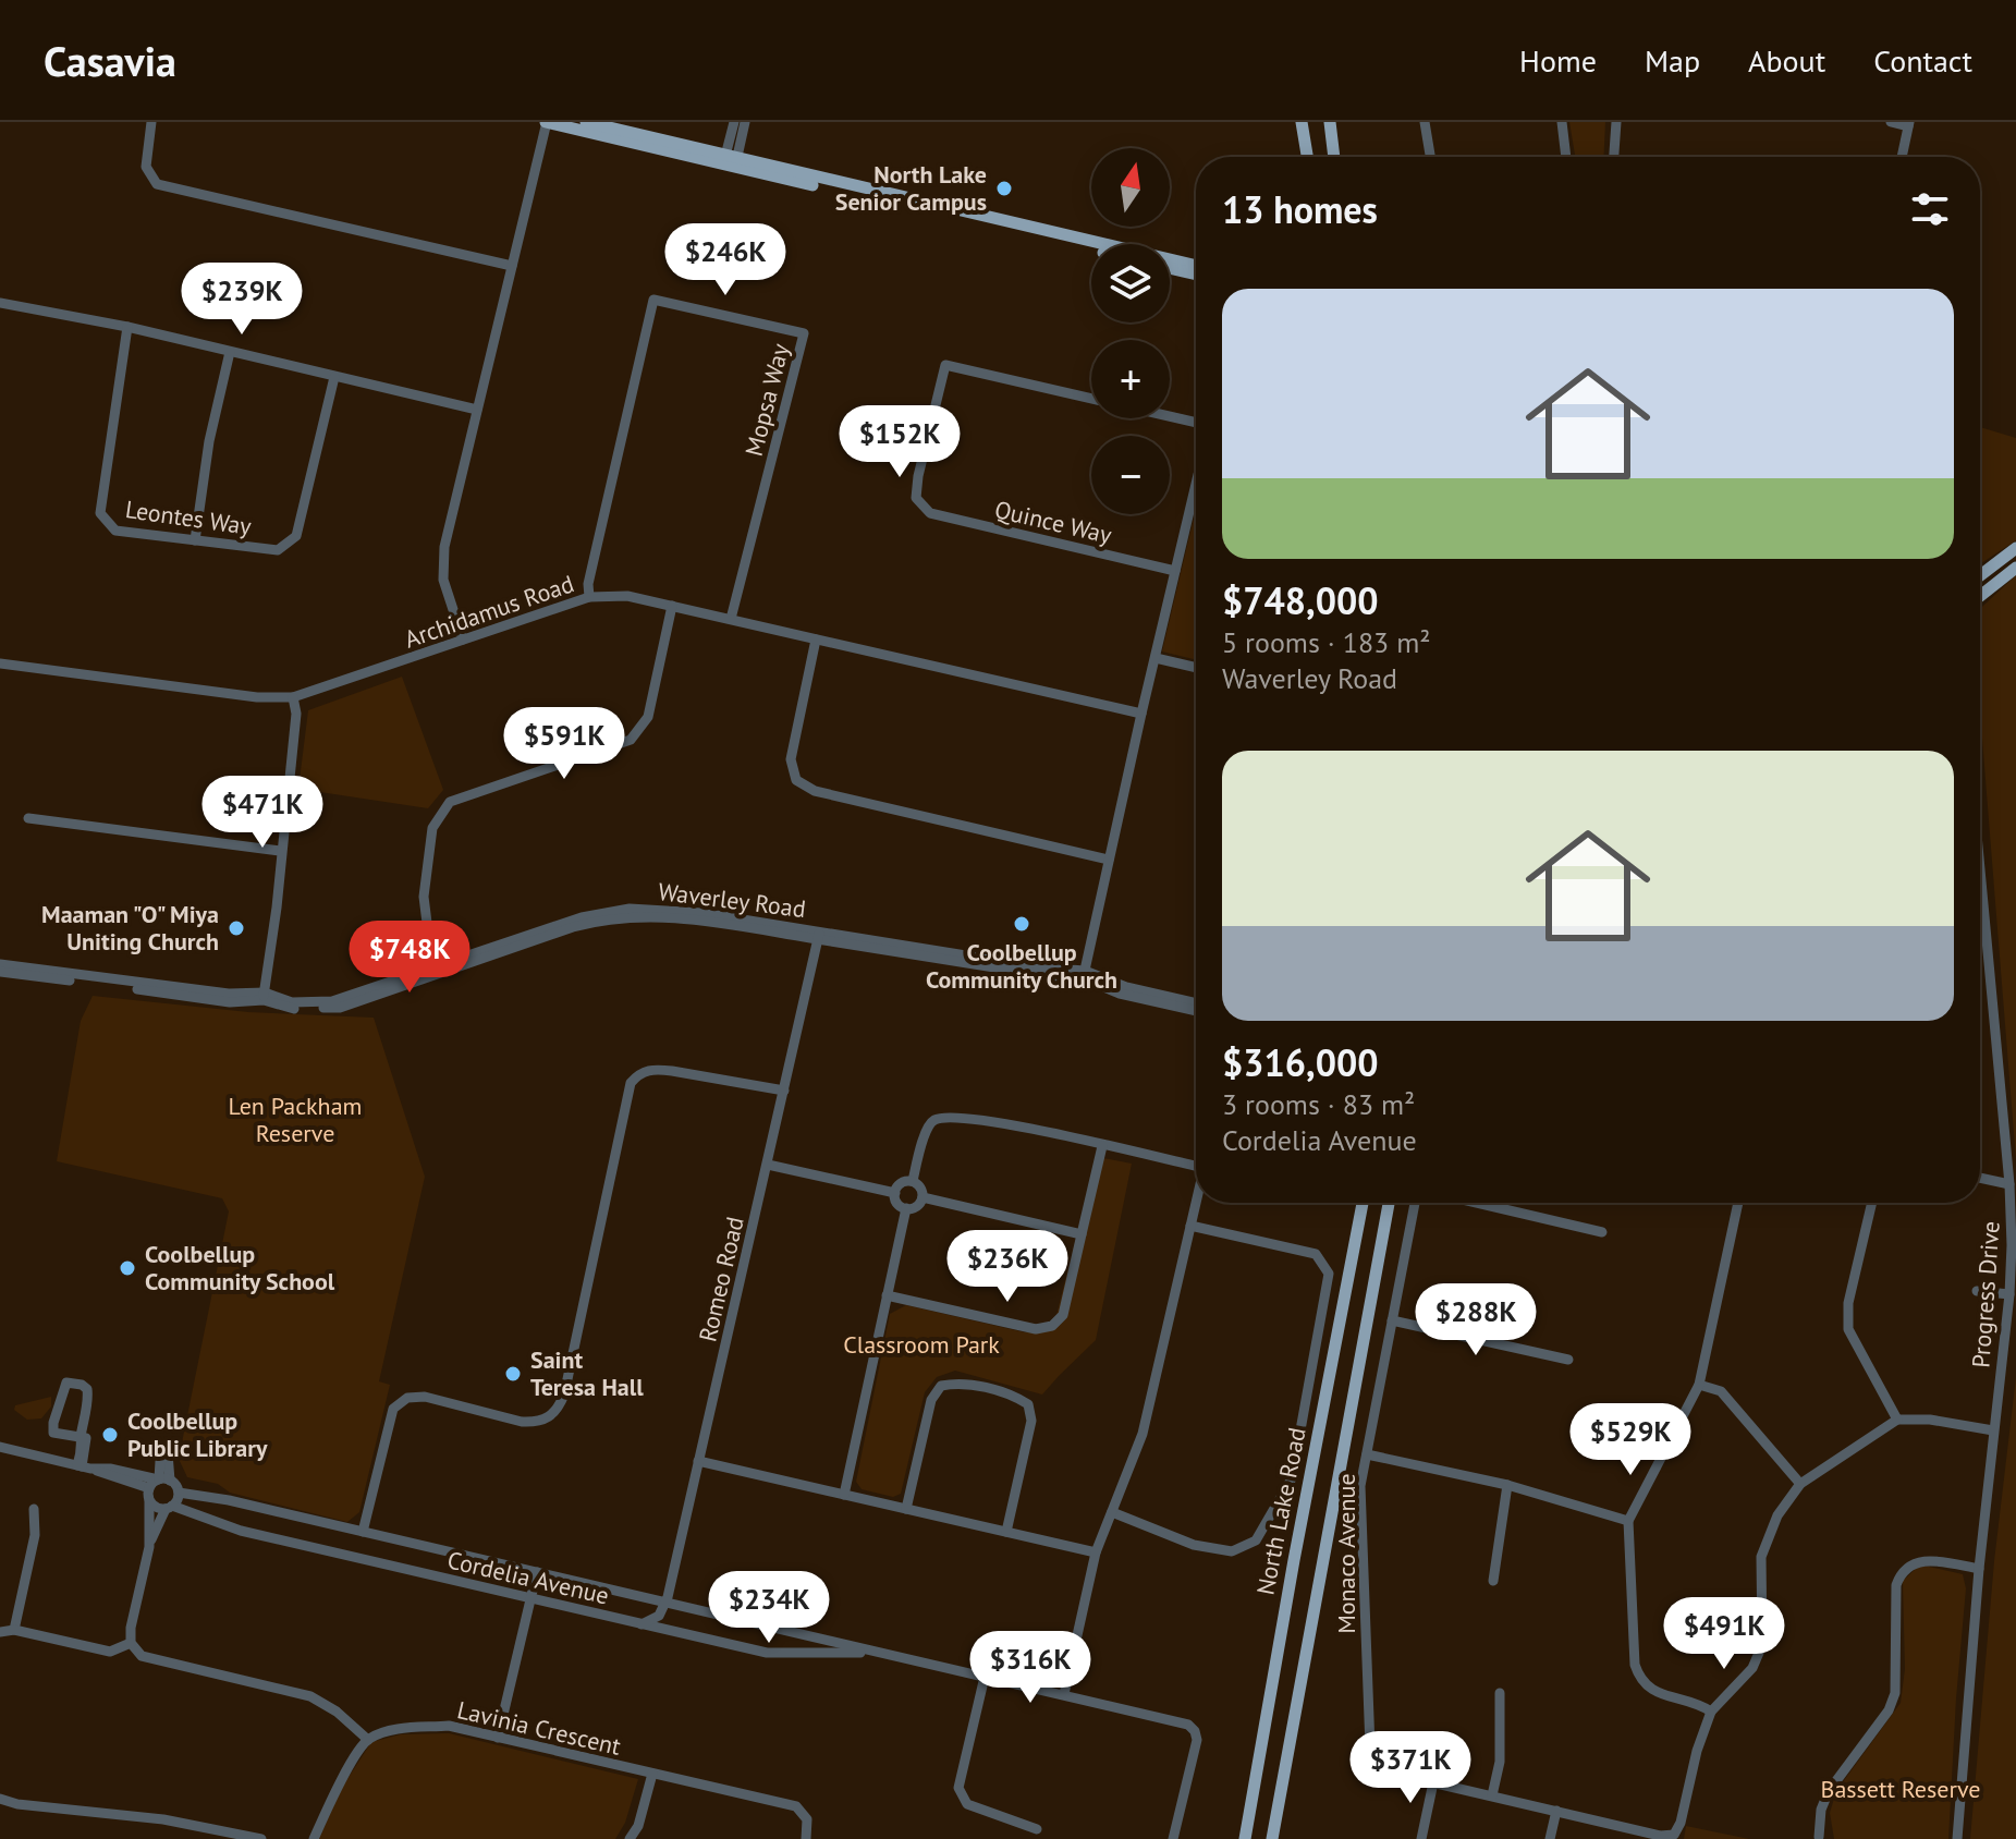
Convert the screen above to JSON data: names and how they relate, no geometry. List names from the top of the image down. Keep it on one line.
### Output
{"streets":{"main road":["North Lake Road"],"street":["Mopsa Way","Leontes Way","Quince Way","Archidamus Road","Waverley Road","Romeo Road","Progress Drive","Monaco Avenue","Cordelia Avenue","Lavinia Crescent"]},"crossings":[["Mopsa Way","Archidamus Road"],["Waverley Road","Romeo Road"],["Romeo Road","Cordelia Avenue"]],"parks":["Len Packham Reserve","Classroom Park","Bassett Reserve"],"places":["North Lake Senior Campus","Coolbellup Community Church","Maaman \"O\" Miya Uniting Church","Coolbellup Community School","Saint Teresa Hall","Coolbellup Public Library"],"north":"top","page":{"header":"Casavia","nav":["Home","Map","About","Contact"],"map_buttons":["+","−"],"heading":"13 homes","price":["$246K","$239K","$152K","$591K","$471K","$748K","$236K","$288K","$529K","$234K","$491K","$316K","$371K"],"list":[{"name":"$748,000","note":"5 rooms · 183 m² · Waverley Road"},{"name":"$316,000","note":"3 rooms · 83 m² · Cordelia Avenue"}]}}
